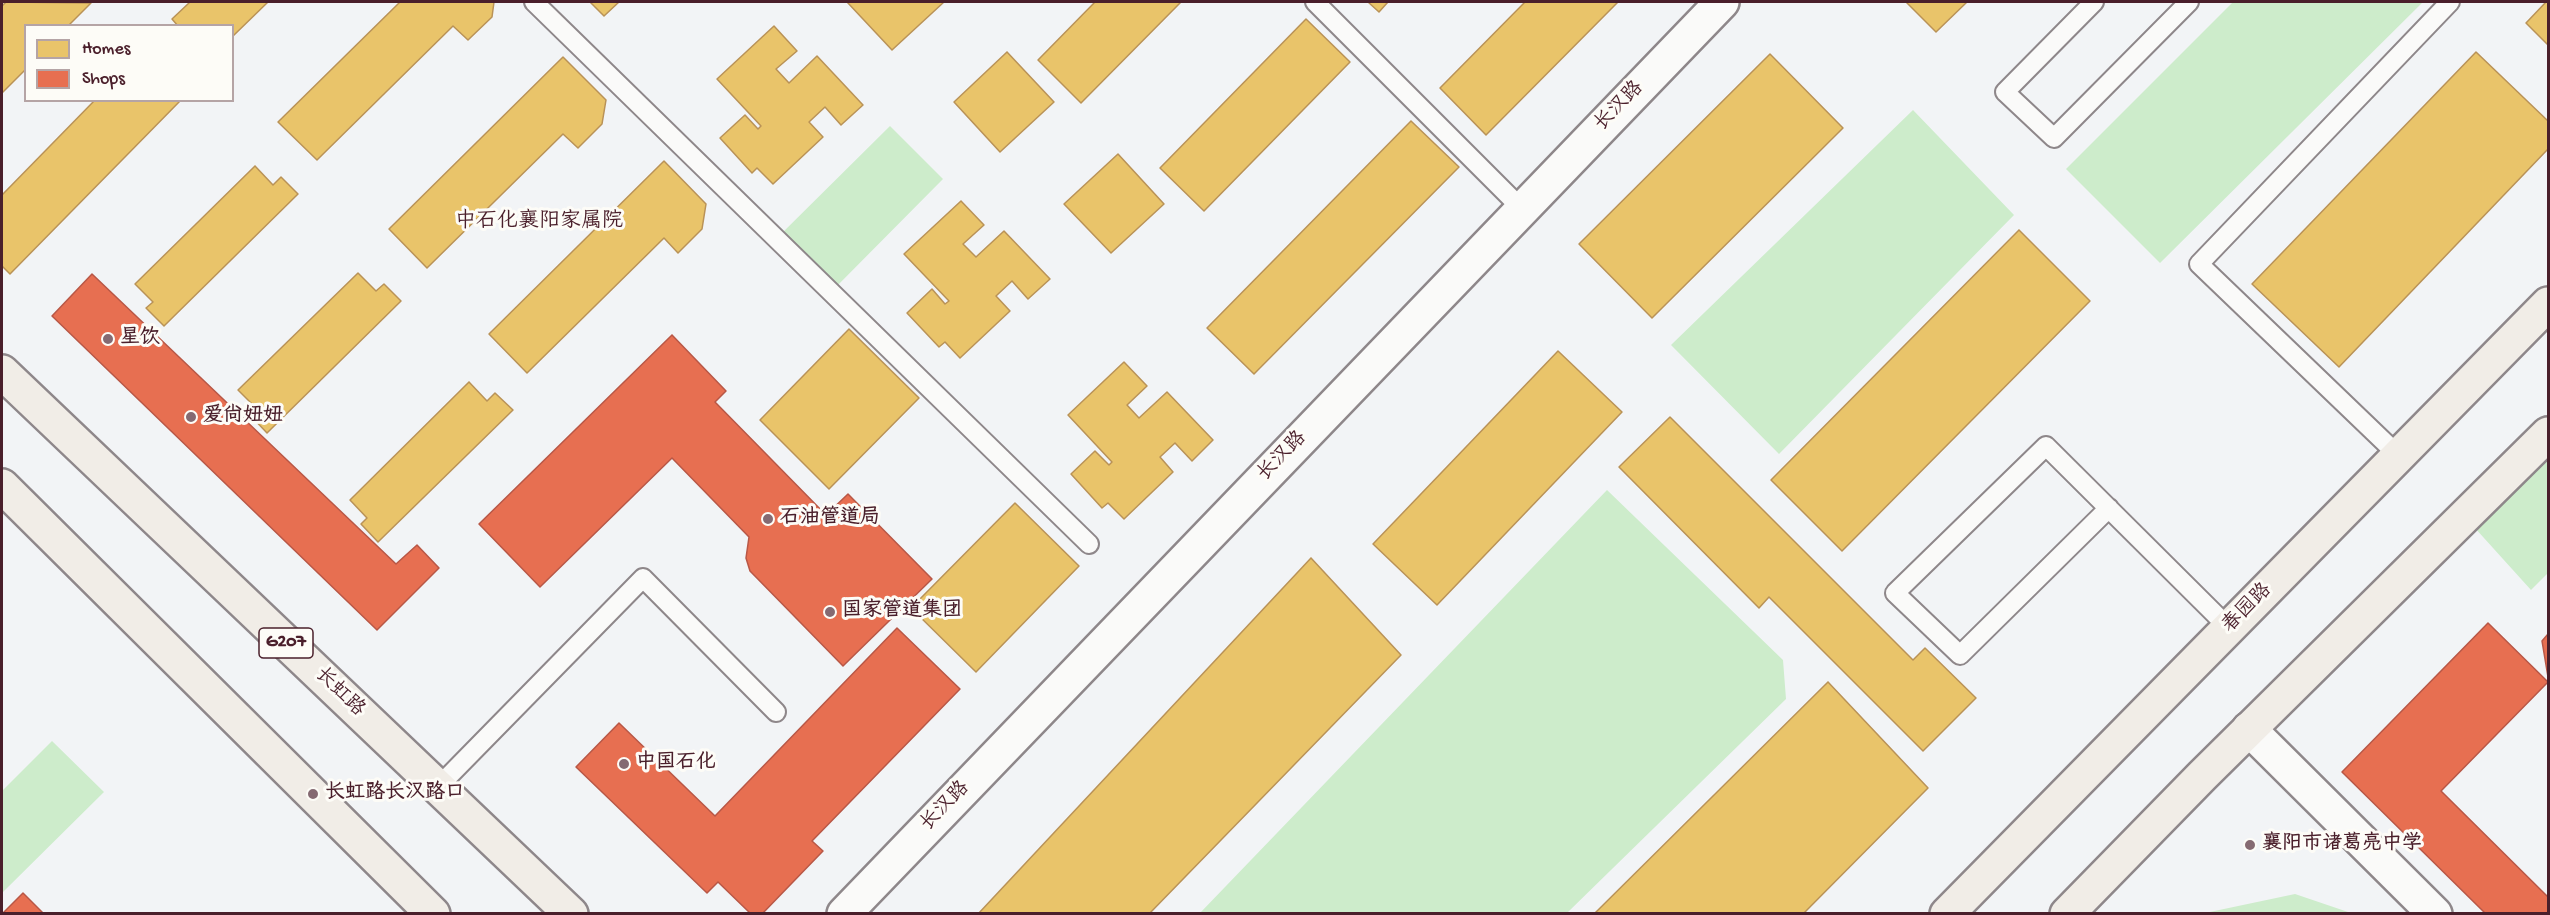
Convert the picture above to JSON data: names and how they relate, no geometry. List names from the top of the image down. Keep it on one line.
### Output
{"streets":{"main road":["春园路","G207","长虹路"],"street":["长汉路"]},"districts":["中石化襄阳家属院"],"places":["星饮","爱尚妞妞","石油管道局","国家管道集团","中国石化","长虹路长汉路口","襄阳市诸葛亮中学"],"legend":["Homes","Shops"]}
